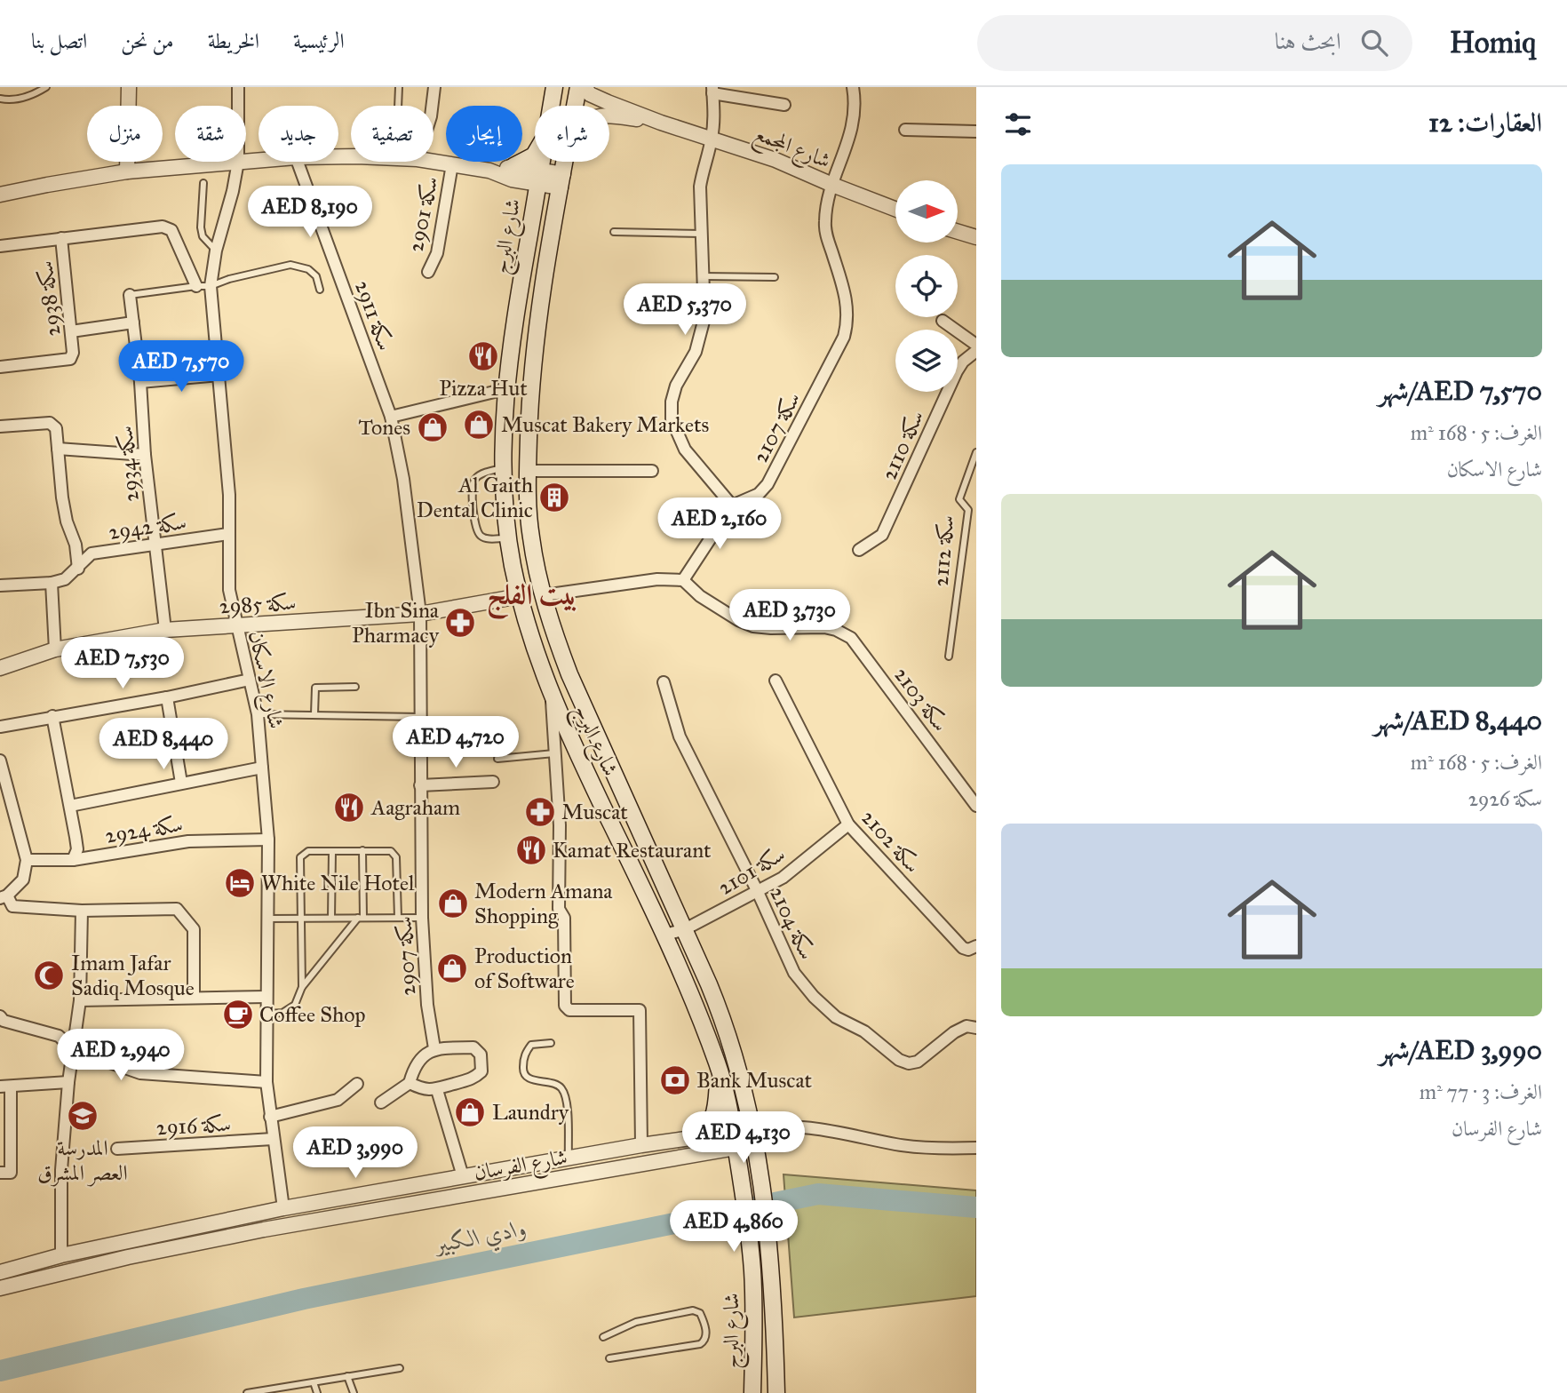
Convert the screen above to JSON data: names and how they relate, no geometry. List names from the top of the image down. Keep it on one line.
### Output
{"streets":{"main road":["شارع البرج"],"street":["شارع المجمع","سكة 2901","سكة 2938","سكة 2911","سكة 2107","سكة 2110","سكة 2934","سكة 2942","سكة 2985","شارع الاسكان","سكة 2103","سكة 2924","سكة 2102","سكة 2101","سكة 2104","سكة 2907","سكة 2916","شارع الفرسان"],"lane":["سكة 2112"]},"crossings":[["شارع المجمع","سكة 2107"],["شارع البرج","سكة 2985"],["شارع البرج","سكة 2101"],["شارع البرج","شارع الفرسان"],["سكة 2911","سكة 2985"],["سكة 2911","سكة 2907"],["سكة 2934","سكة 2942"],["سكة 2934","سكة 2985"],["سكة 2942","شارع الاسكان"],["سكة 2985","شارع الاسكان"],["سكة 2985","سكة 2907"],["شارع الاسكان","سكة 2924"],["شارع الاسكان","سكة 2916"],["شارع الاسكان","شارع الفرسان"],["سكة 2102","سكة 2101"],["سكة 2101","سكة 2104"]],"districts":["بيت الفلج"],"water":["وادي الكبير"],"places":{"restaurant":["Pizza Hut","Aagraham","Kamat Restaurant"],"shop":["Muscat Bakery Markets","Tones","Modern Amana Shopping","Production of Software","Laundry"],"building":["Al Gaith Dental Clinic"],"pharmacy":["Ibn Sina Pharmacy","Muscat"],"hotel":["White Nile Hotel"],"mosque":["Imam Jafar Sadiq Mosque"],"cafe":["Coffee Shop"],"bank":["Bank Muscat"],"school or university":["المدرسة العصر المشرق"]},"north":"right","page":{"header":"Homiq","search":"ابحث هنا","nav":["الرئيسية","الخريطة","من نحن","اتصل بنا"],"heading":"العقارات: 12","chip":["شراء","إيجار","تصفية","جديد","شقة","منزل"],"list":[{"name":"AED 7,570/شهر","note":"الغرف: 5 · 168 m² · شارع الاسكان"},{"name":"AED 8,440/شهر","note":"الغرف: 5 · 168 m² · سكة 2926"},{"name":"AED 3,990/شهر","note":"الغرف: 3 · 77 m² · شارع الفرسان"}],"price":["AED 8,190","AED 5,370","AED 7,570","AED 2,160","AED 3,730","AED 7,530","AED 4,720","AED 8,440","AED 2,940","AED 4,130","AED 3,990","AED 4,860"]}}
